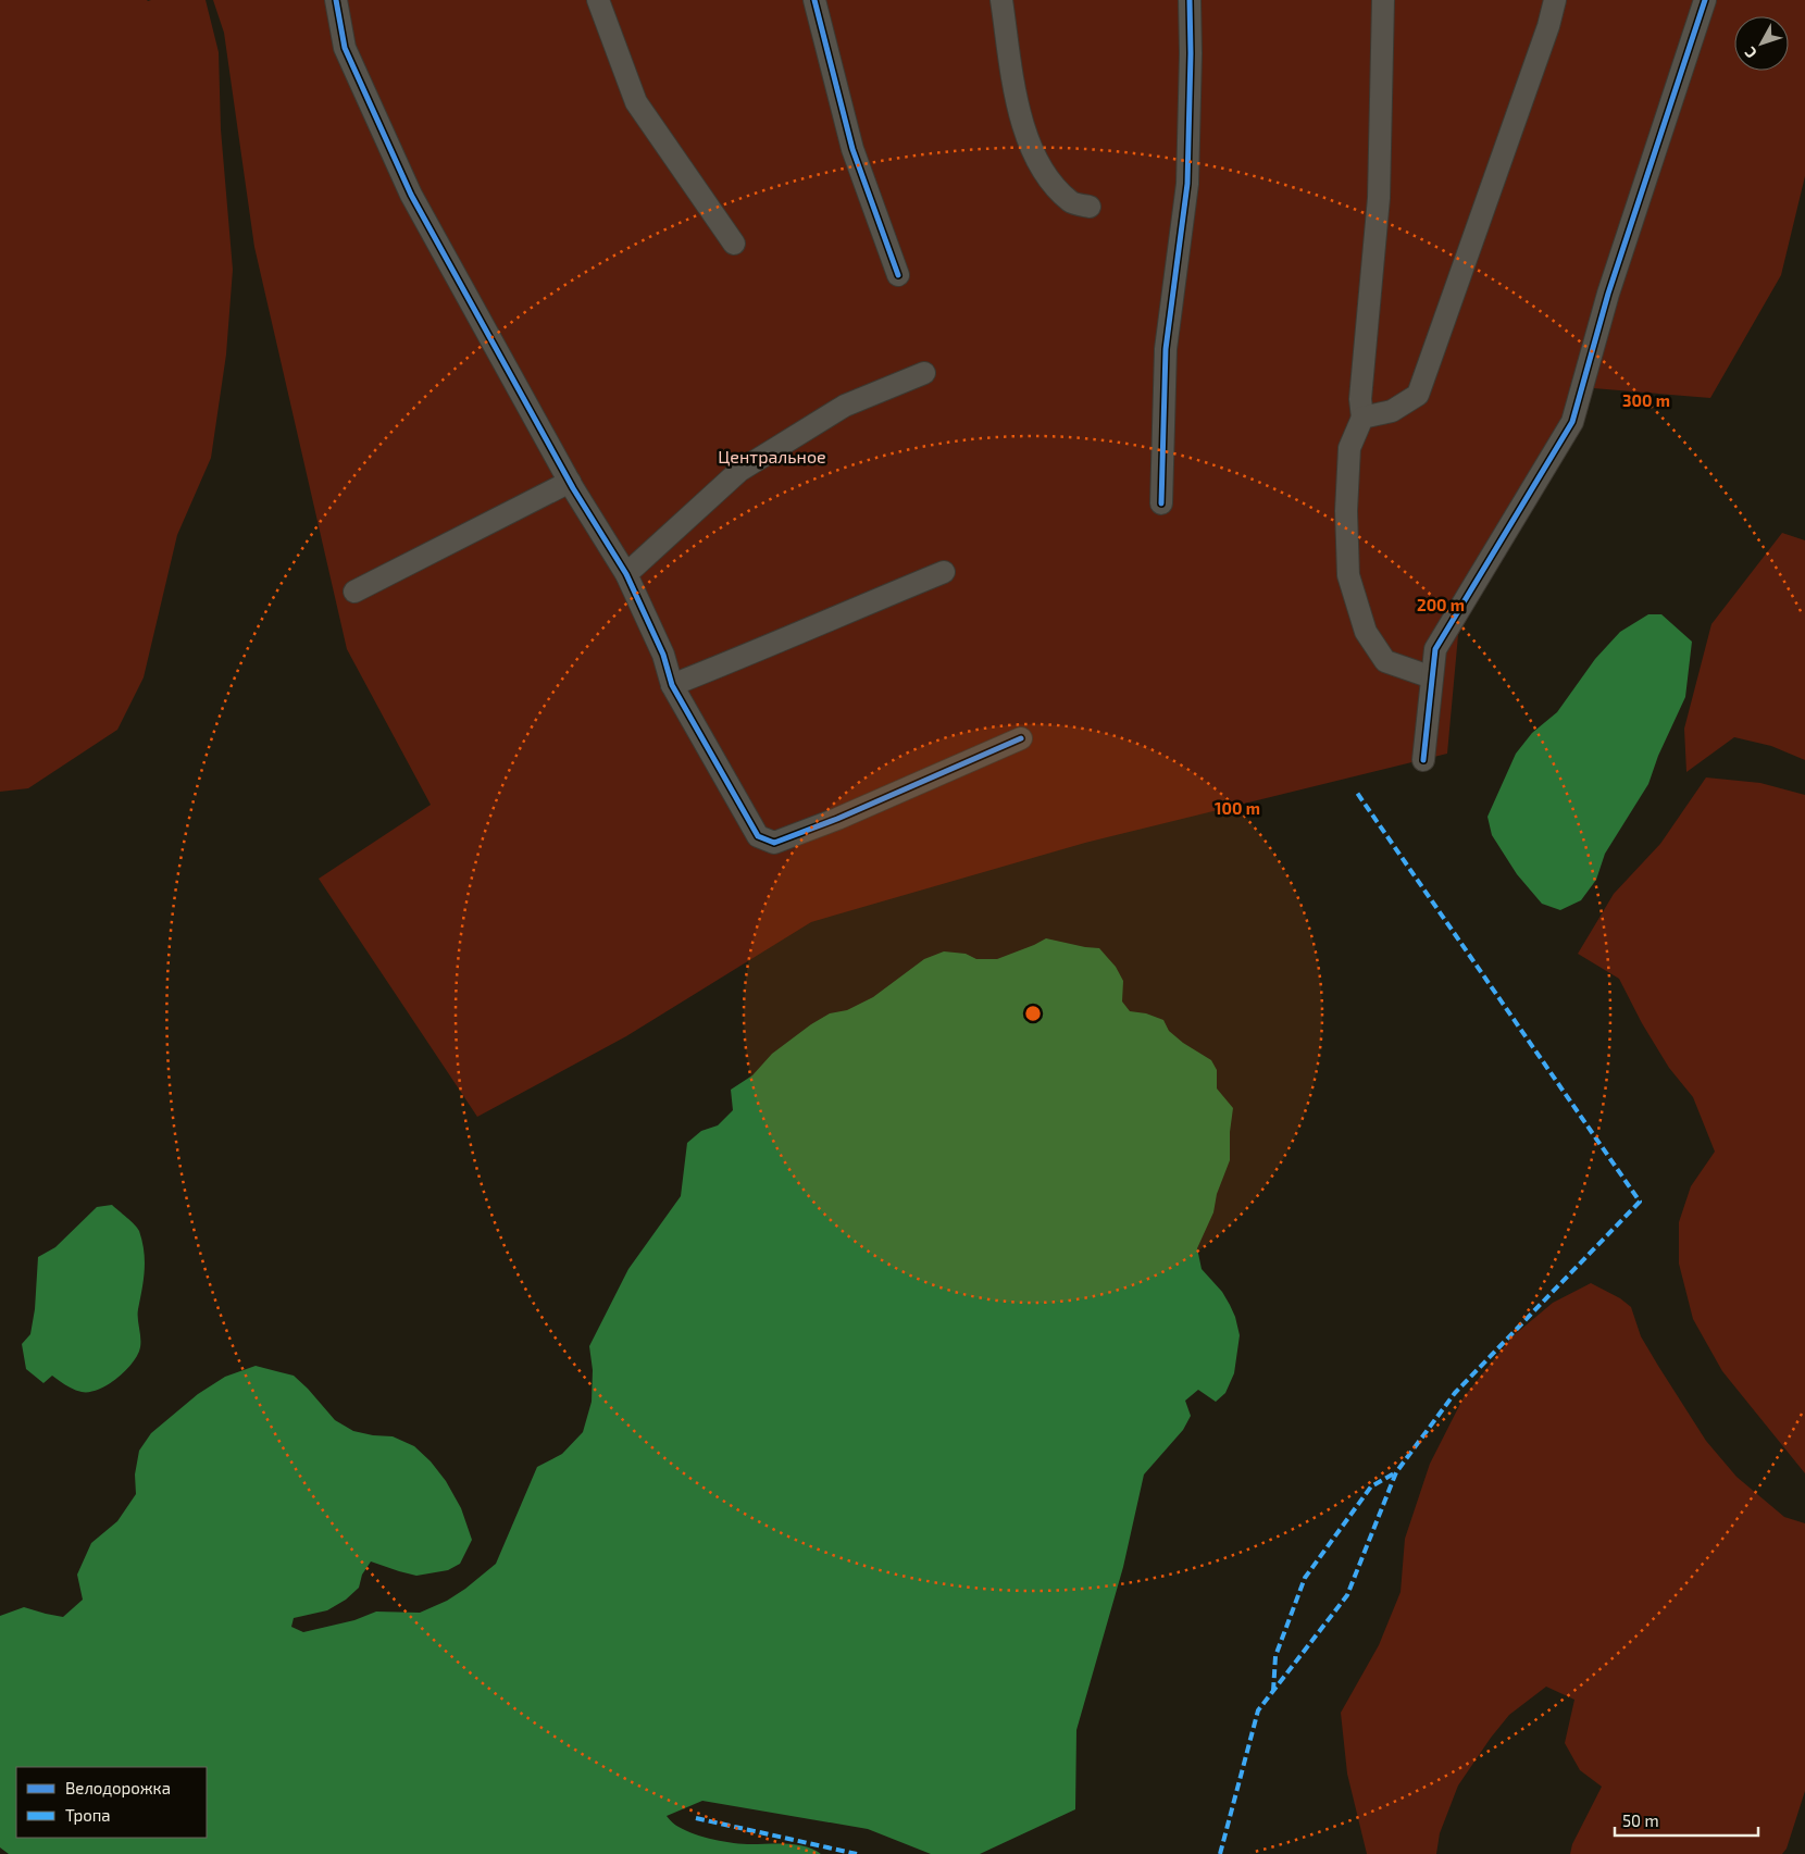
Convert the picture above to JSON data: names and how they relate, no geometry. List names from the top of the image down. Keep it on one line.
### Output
{"parks":["Центральное"],"legend":["Велодорожка","Тропа"],"scale_bar":"50 m","north":"bottom left","rings":["300 m","200 m","100 m"]}
